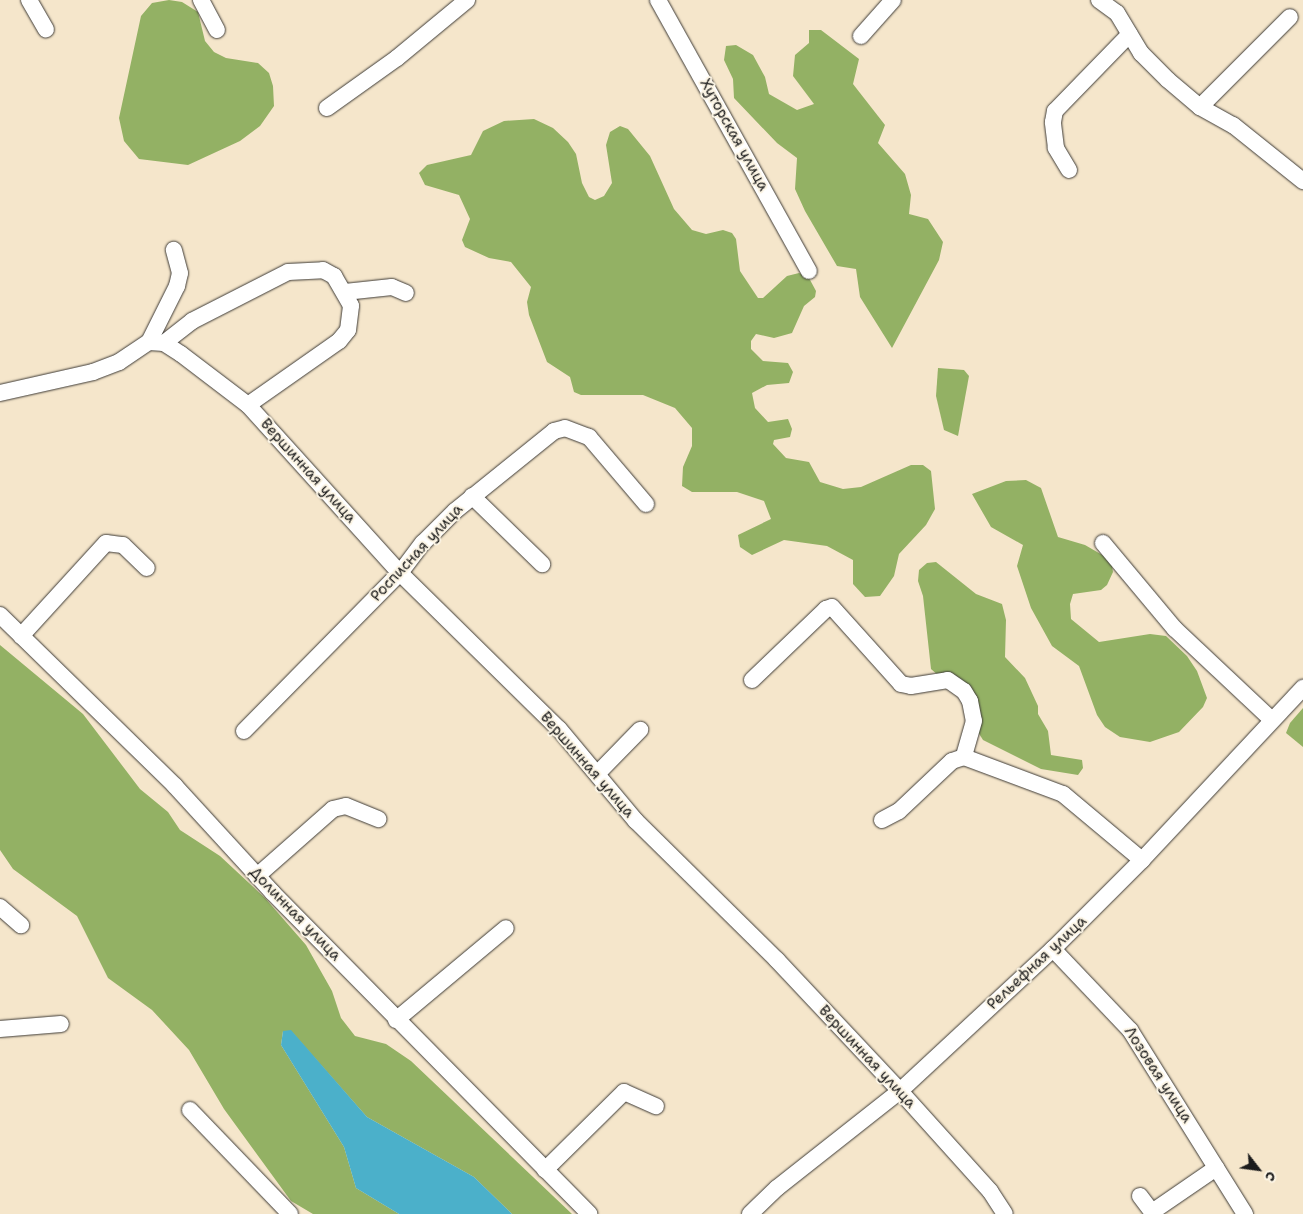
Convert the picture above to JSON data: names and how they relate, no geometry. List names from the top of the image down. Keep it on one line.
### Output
{"streets":{"street":["Хуторская улица","Вершинная улица","Росписная улица","Долинная улица","Рельефная улица","Лозовая улица"]},"crossings":[["Вершинная улица","Росписная улица"],["Вершинная улица","Рельефная улица"],["Рельефная улица","Лозовая улица"]],"north":"bottom right"}
